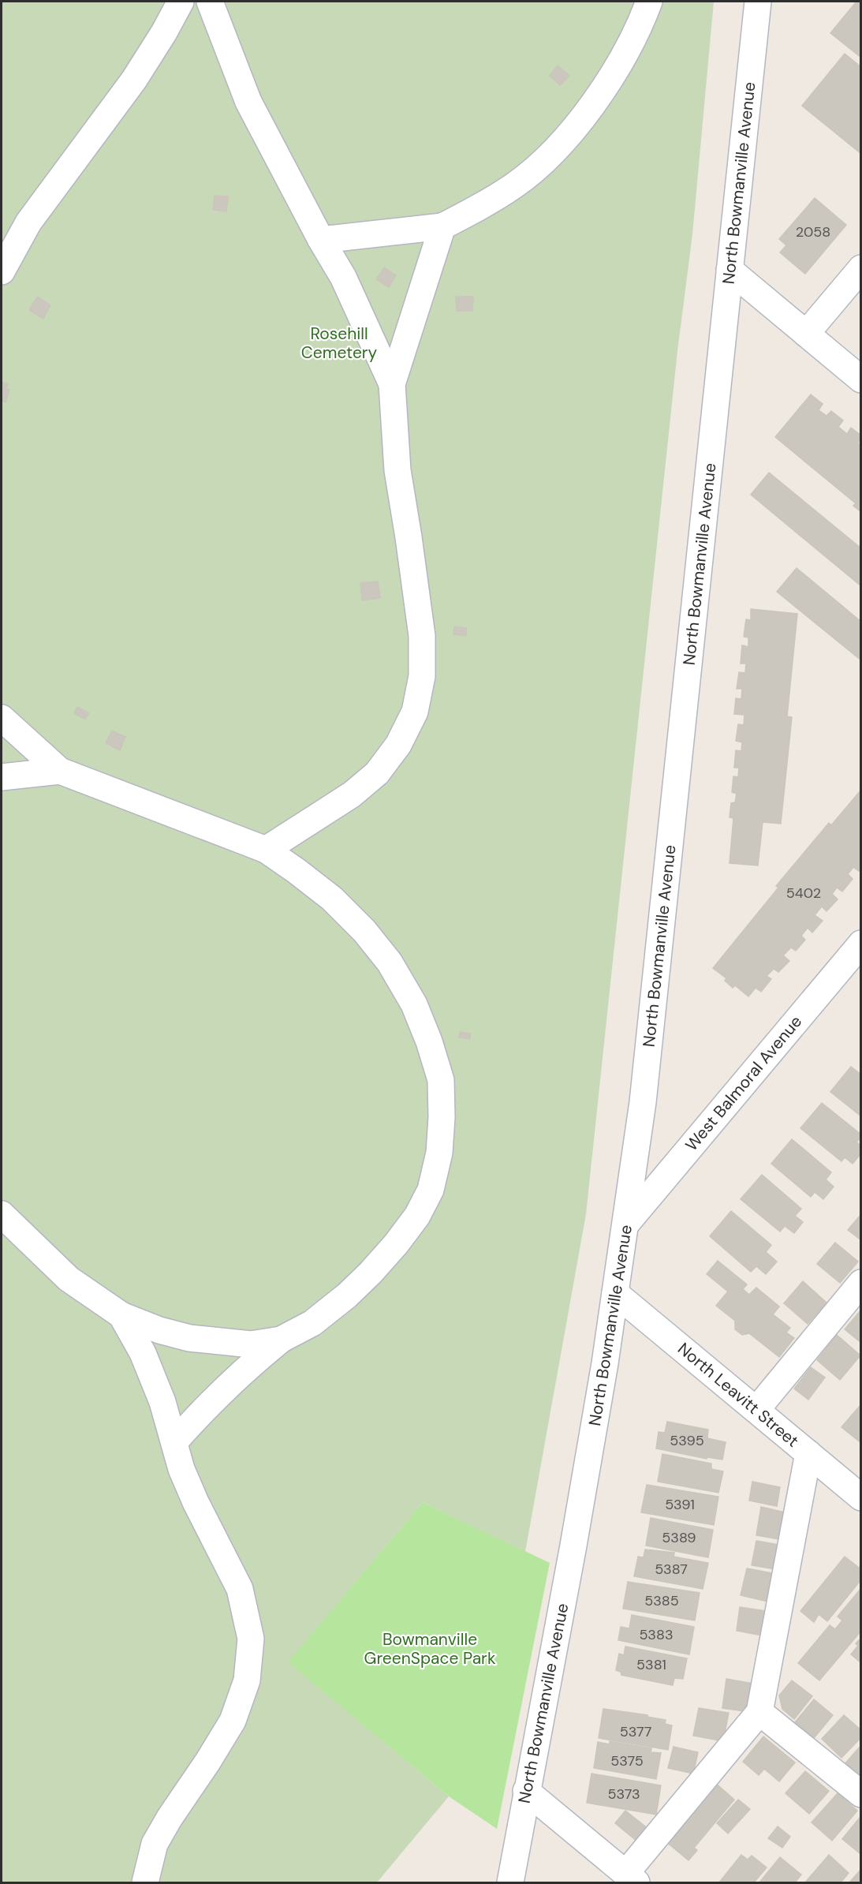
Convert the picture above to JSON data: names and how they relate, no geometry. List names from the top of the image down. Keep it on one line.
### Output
{"streets":{"street":["North Bowmanville Avenue","West Balmoral Avenue","North Leavitt Street"]},"crossings":[["North Bowmanville Avenue","West Balmoral Avenue"],["North Bowmanville Avenue","North Leavitt Street"]],"parks":["Rosehill Cemetery","Bowmanville GreenSpace Park"],"house_numbers":["2058","5402","5395","5391","5389","5387","5385","5383","5381","5377","5375","5373"]}
